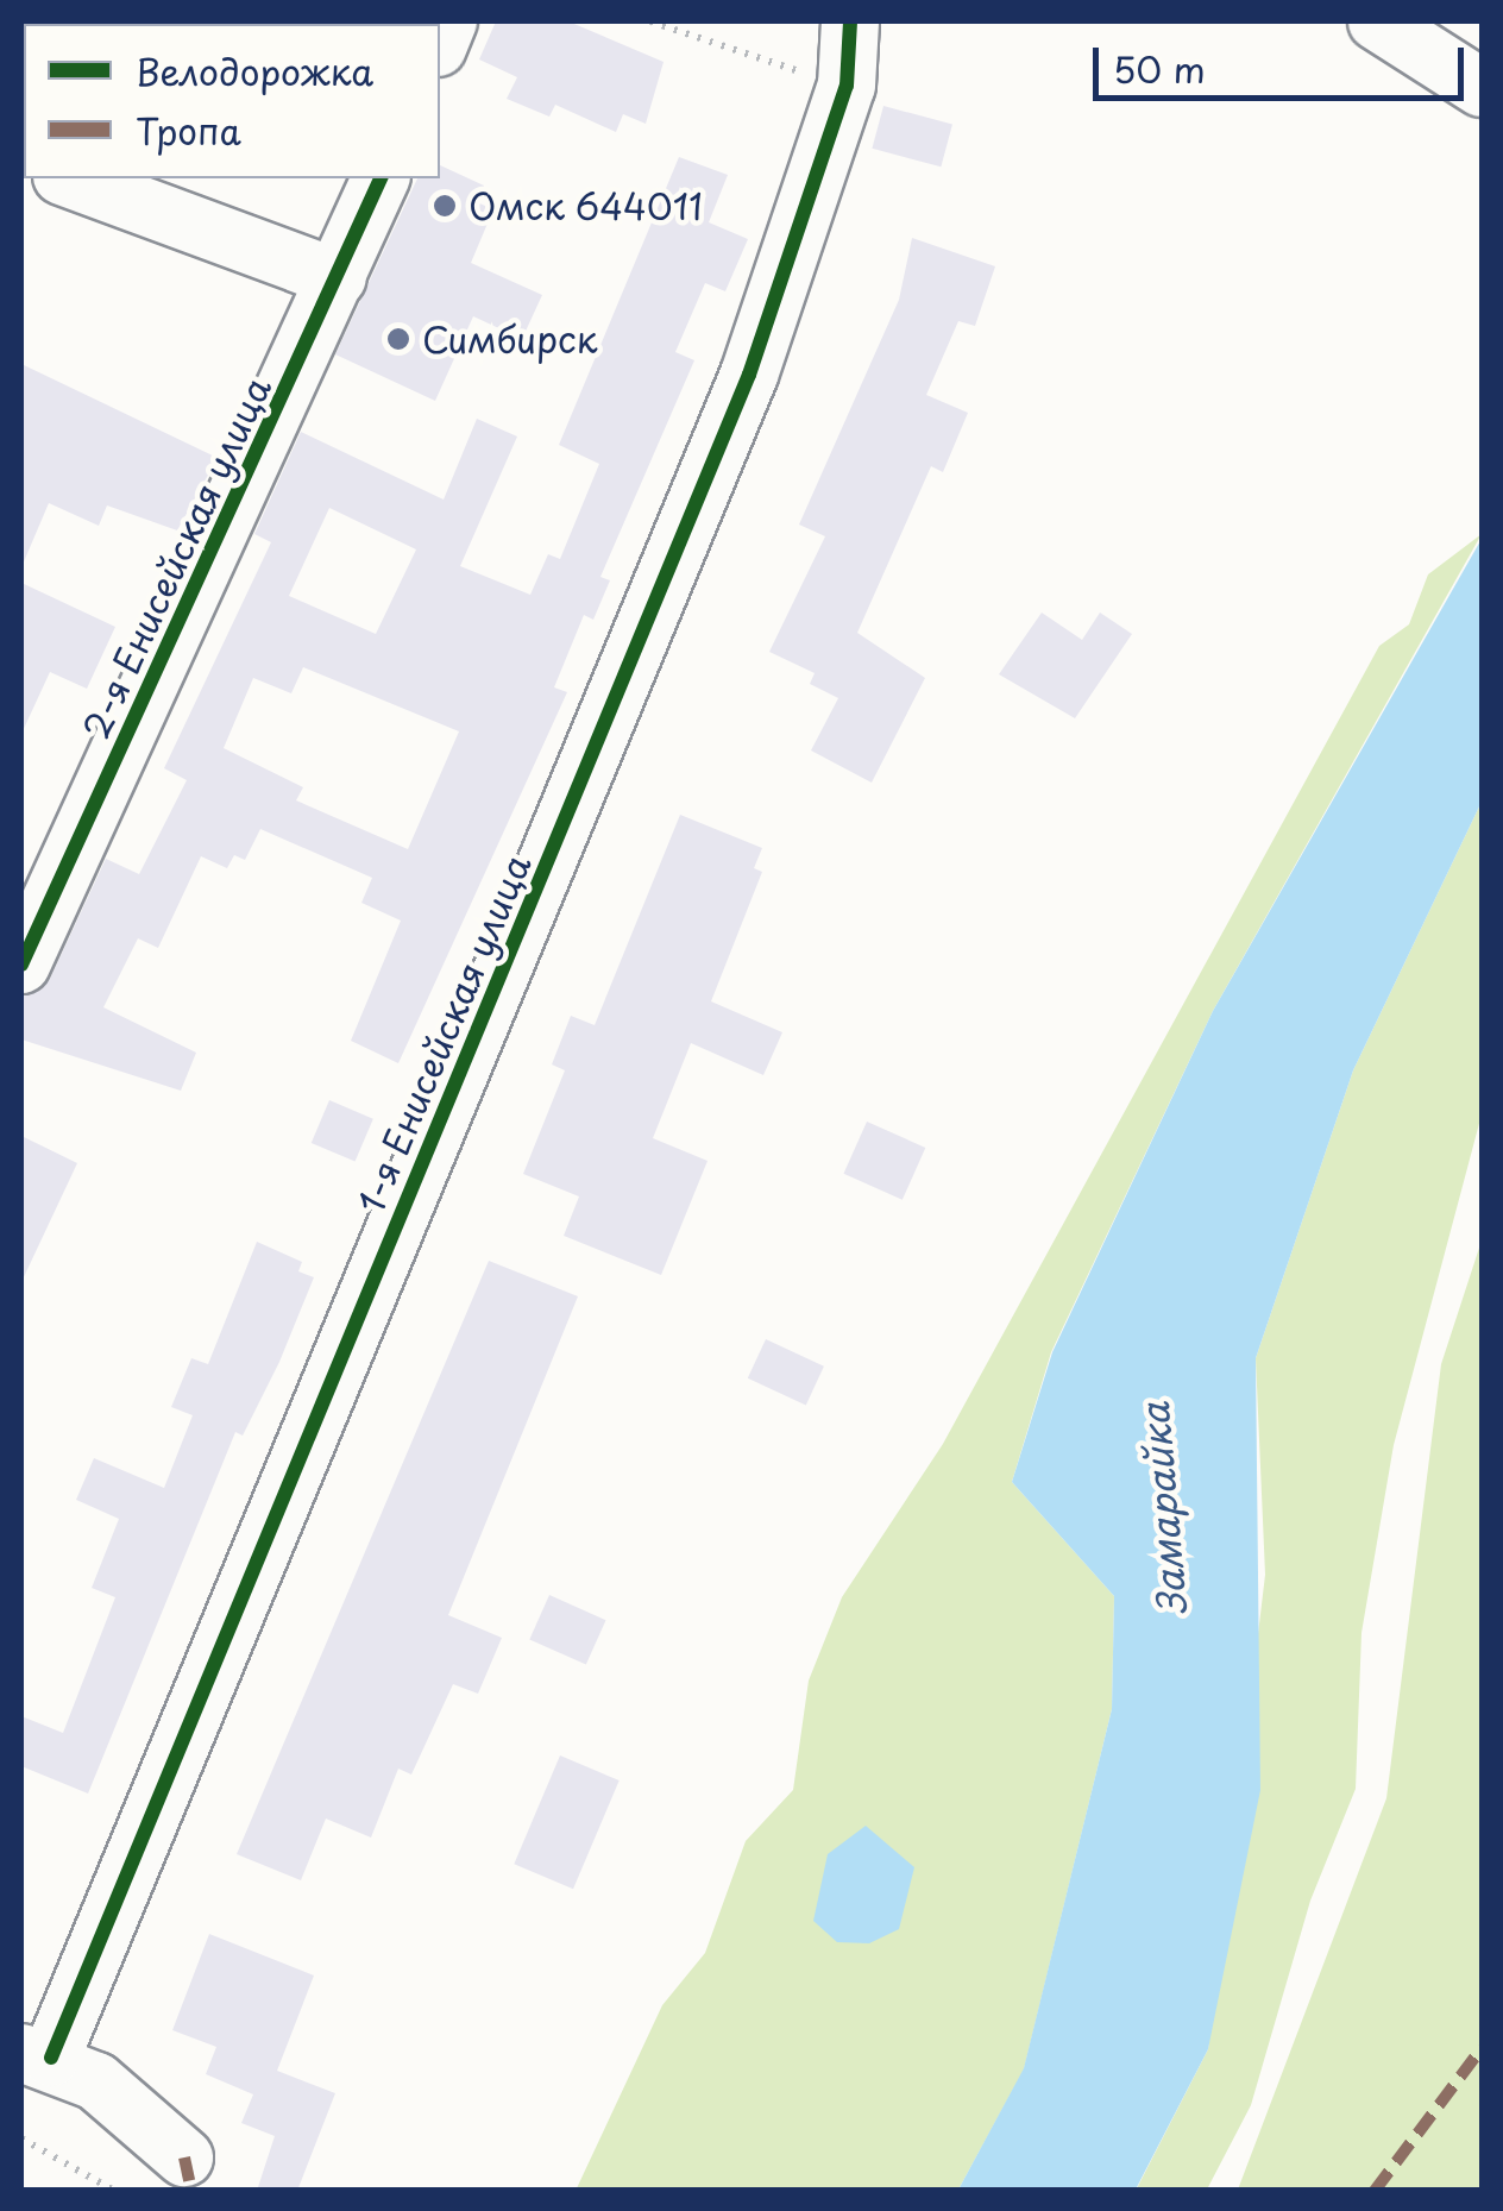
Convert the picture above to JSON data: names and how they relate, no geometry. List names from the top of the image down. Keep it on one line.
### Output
{"streets":{"street":["2-я Енисейская улица","1-я Енисейская улица"]},"water":["Замарайка"],"places":["Омск 644011","Симбирск"],"legend":["Велодорожка","Тропа"],"scale_bar":"50 m"}
